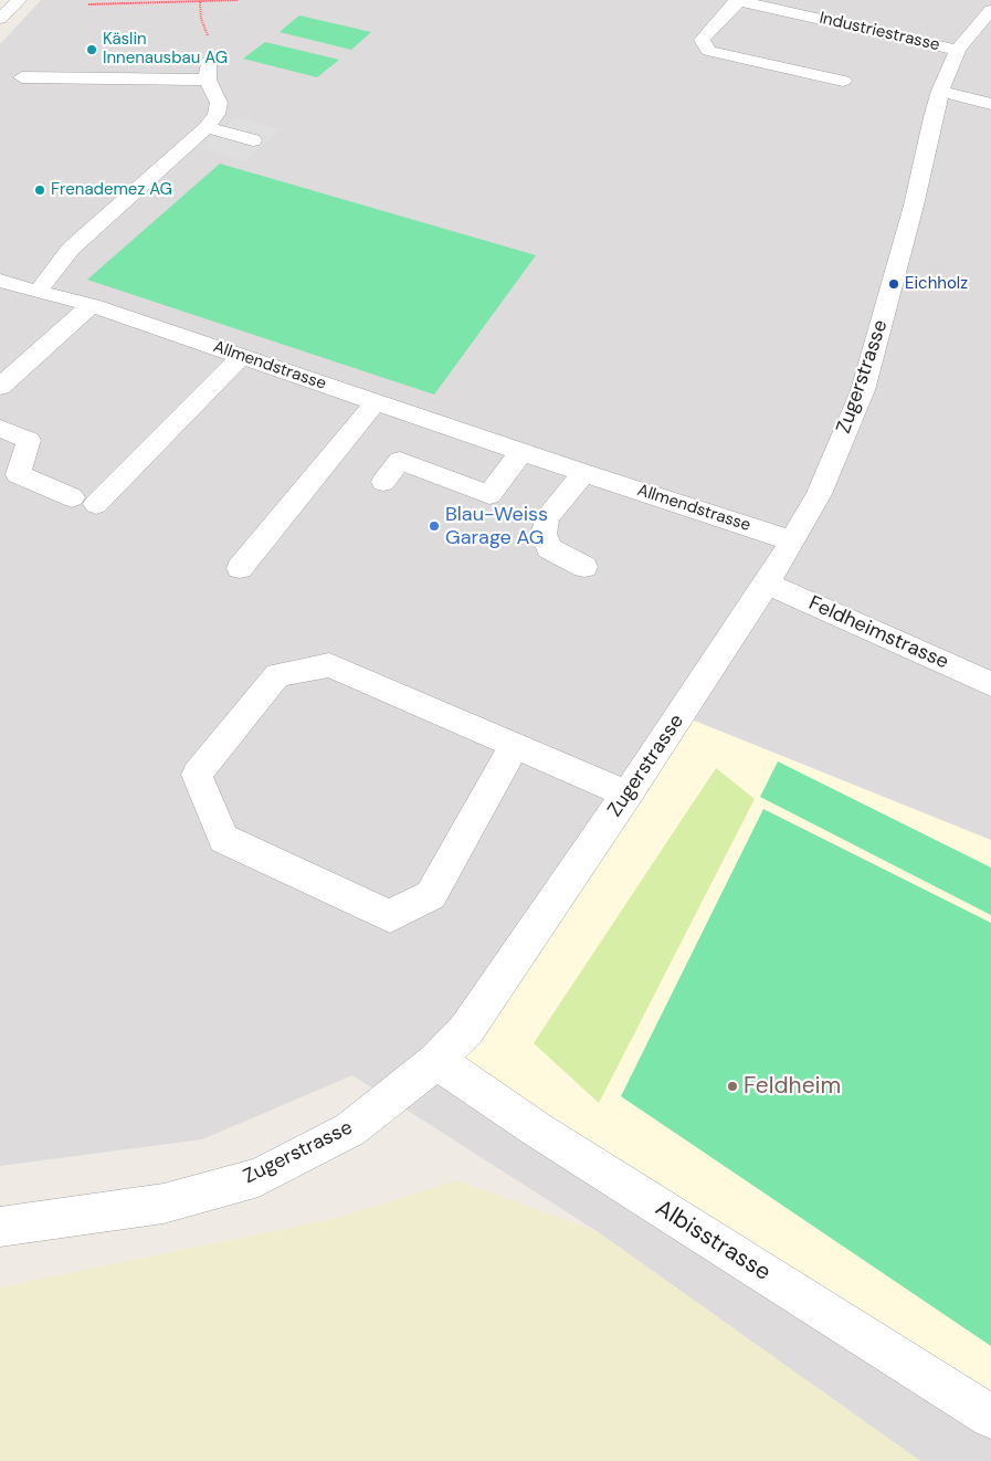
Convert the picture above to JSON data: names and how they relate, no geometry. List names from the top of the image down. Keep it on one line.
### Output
{"streets":{"street":["Industriestrasse","Allmendstrasse","Zugerstrasse","Feldheimstrasse","Albisstrasse"]},"crossings":[["Industriestrasse","Zugerstrasse"],["Allmendstrasse","Zugerstrasse"],["Zugerstrasse","Feldheimstrasse"],["Zugerstrasse","Albisstrasse"]],"places":["Käslin Innenausbau AG","Frenademez AG","Eichholz","Blau-Weiss Garage AG","Feldheim"]}
